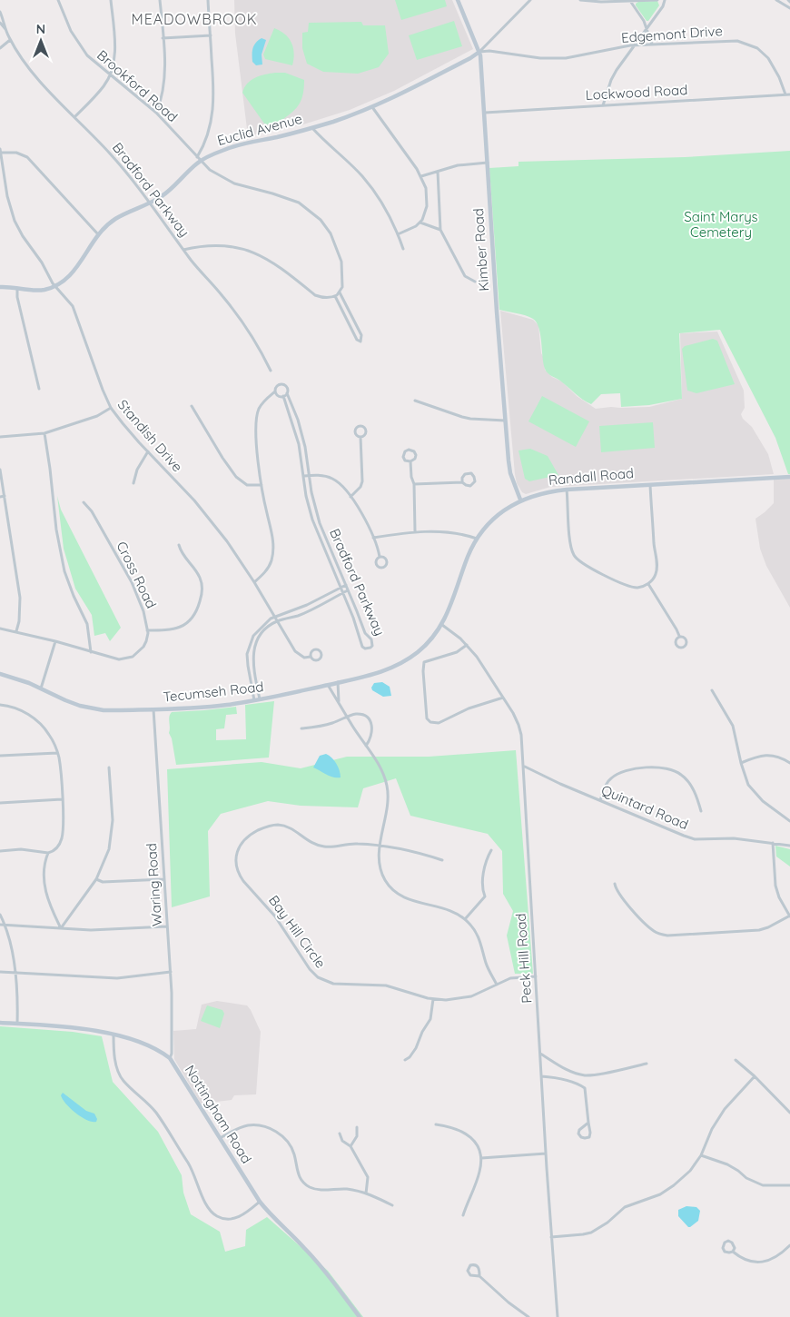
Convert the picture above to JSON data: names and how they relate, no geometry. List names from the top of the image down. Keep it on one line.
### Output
{"streets":{"street":["Edgemont Drive","Brookford Road","Lockwood Road","Euclid Avenue","Bradford Parkway","Kimber Road","Standish Drive","Randall Road","Cross Road","Tecumseh Road","Quintard Road","Waring Road","Bay Hill Circle","Peck Hill Road","Nottingham Road"]},"crossings":[["Edgemont Drive","Lockwood Road"],["Edgemont Drive","Euclid Avenue"],["Edgemont Drive","Kimber Road"],["Brookford Road","Euclid Avenue"],["Lockwood Road","Kimber Road"],["Euclid Avenue","Bradford Parkway"],["Euclid Avenue","Kimber Road"],["Euclid Avenue","Standish Drive"],["Kimber Road","Randall Road"],["Randall Road","Tecumseh Road"],["Randall Road","Peck Hill Road"],["Tecumseh Road","Waring Road"],["Tecumseh Road","Peck Hill Road"],["Quintard Road","Peck Hill Road"],["Waring Road","Nottingham Road"],["Bay Hill Circle","Peck Hill Road"]],"districts":["MEADOWBROOK"],"parks":["Saint Marys Cemetery"],"north":"top"}
